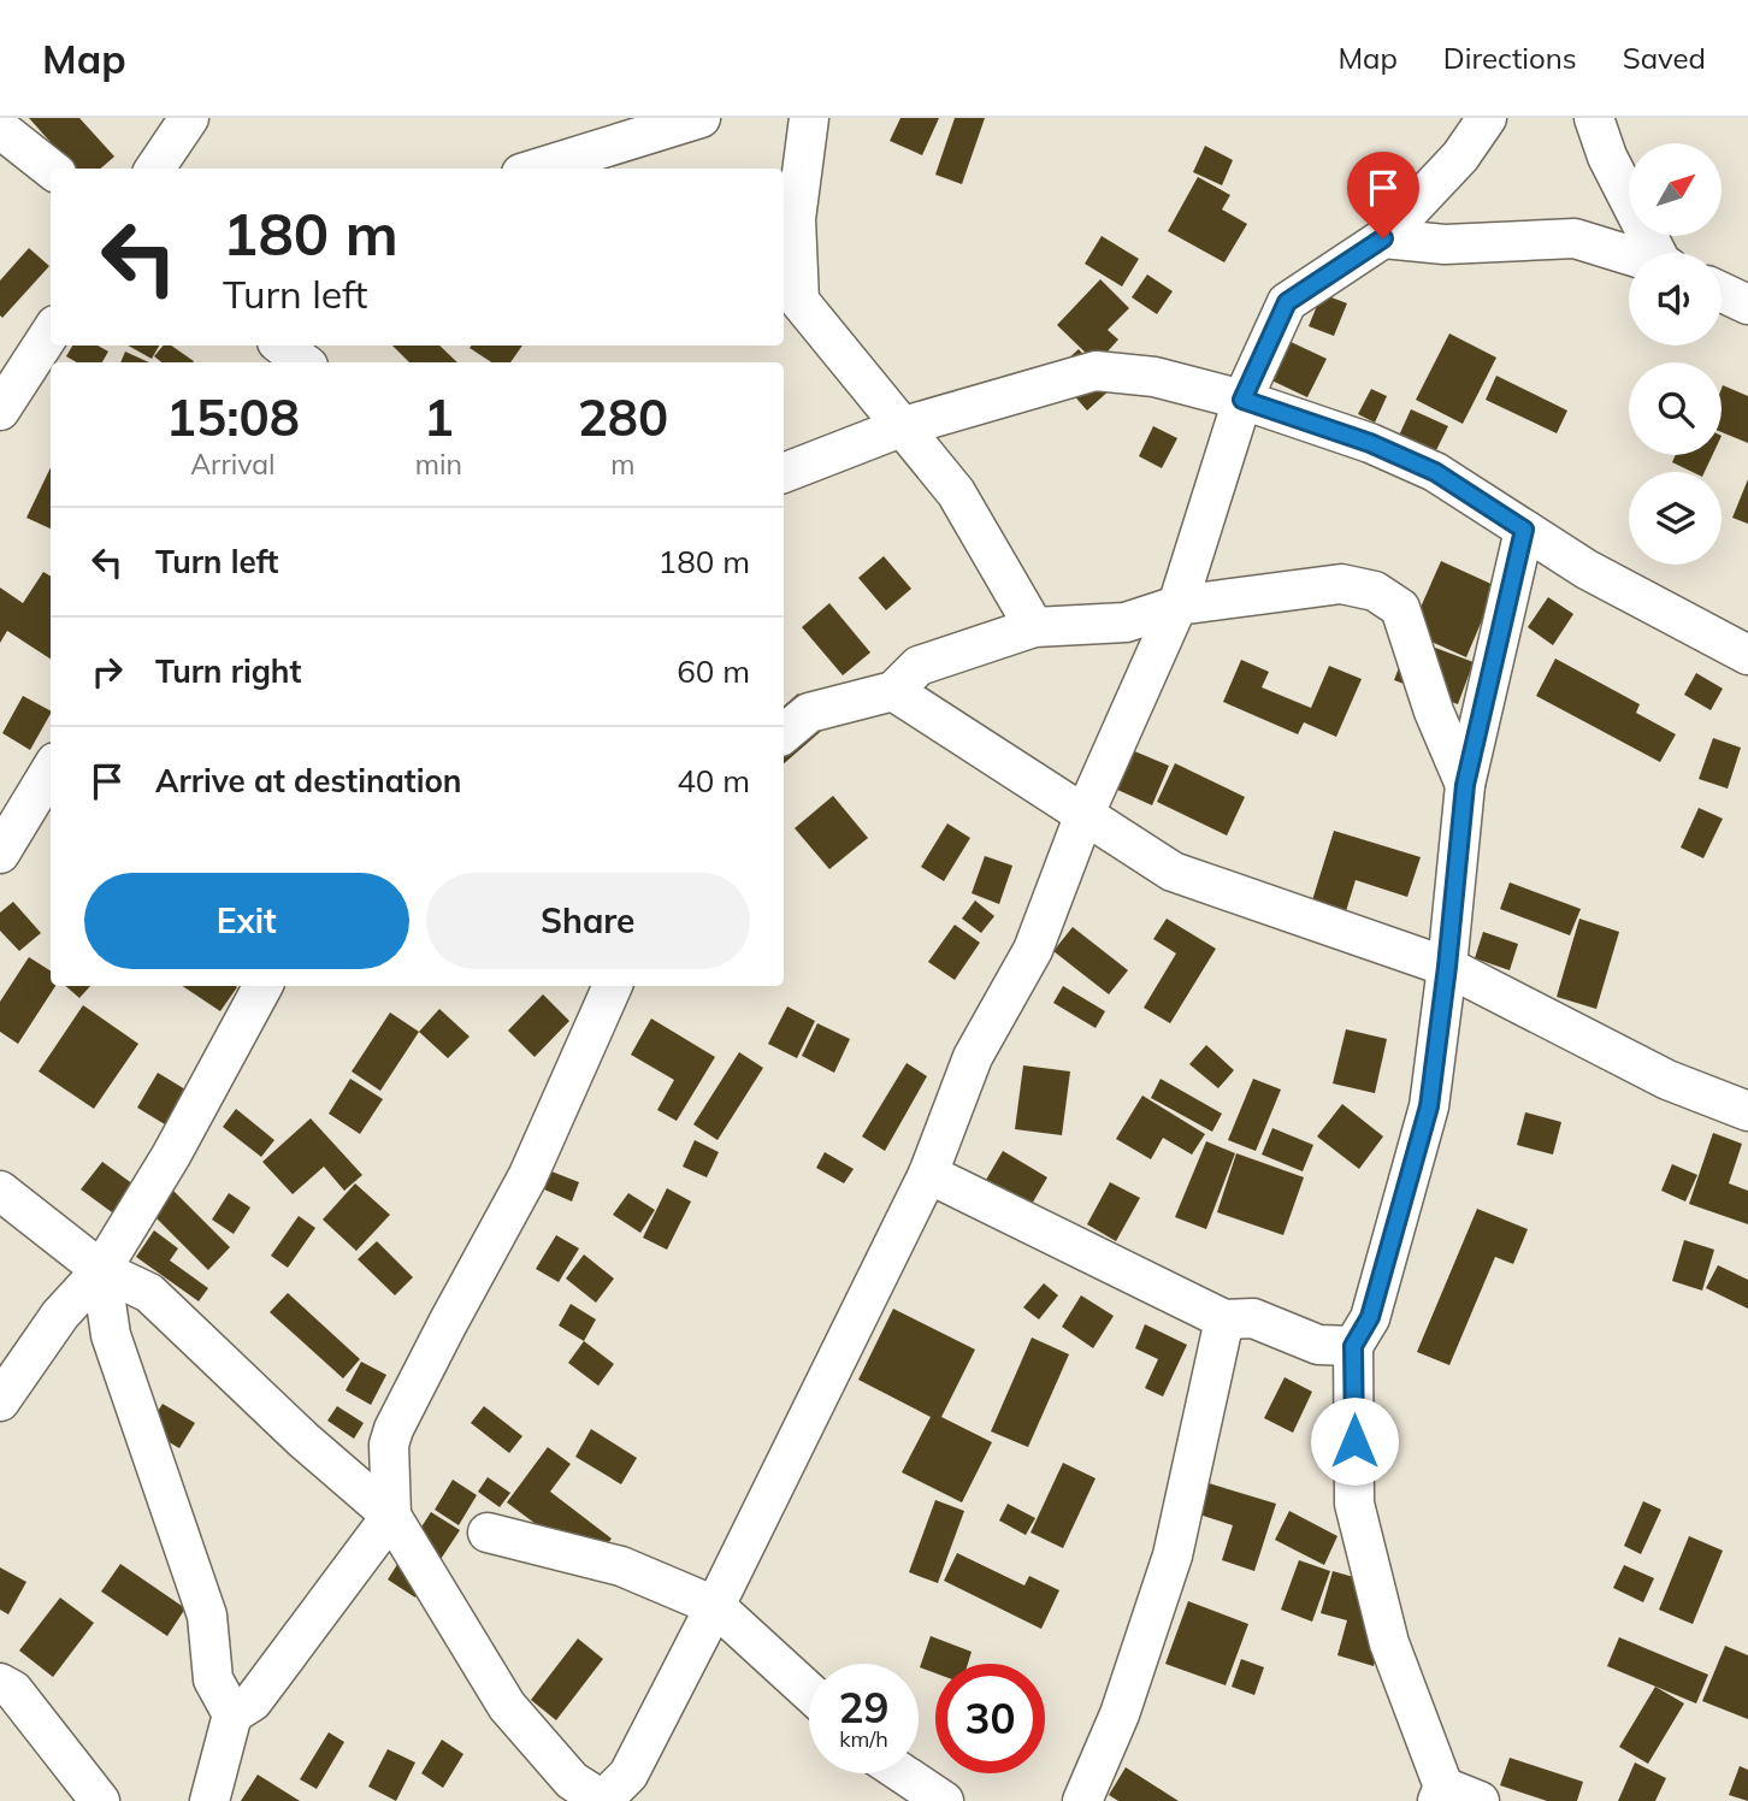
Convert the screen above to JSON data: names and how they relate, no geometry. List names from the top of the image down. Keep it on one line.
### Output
{"north":"top right","page":{"header":"Map","nav":["Map","Directions","Saved"],"turn":["180 m","Turn left"],"eta":["15:08","Arrival","1","min","280","m"],"list":[{"name":"Turn left","value":"180 m"},{"name":"Turn right","value":"60 m"},{"name":"Arrive at destination","value":"40 m"}],"buttons":["Exit","Share"],"speed":"29 km/h","limit":"30"}}
